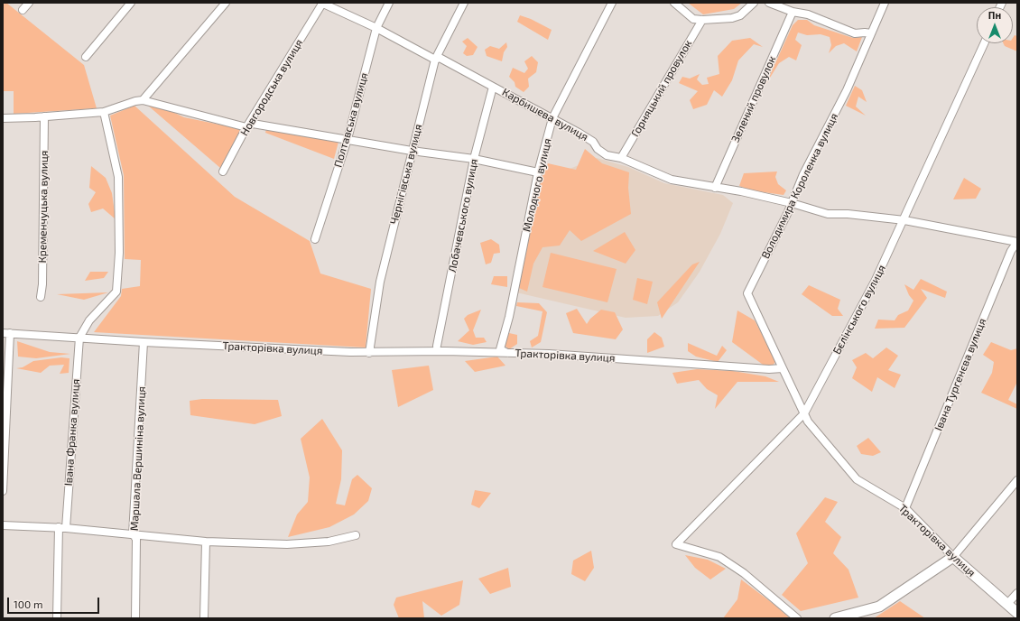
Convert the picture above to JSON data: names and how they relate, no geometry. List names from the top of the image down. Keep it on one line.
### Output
{"streets":{"main road":["Тракторівка вулиця"],"street":["Новгородська вулиця","Горняцький провулок","Зелений провулок","Карбишева вулиця","Полтавська вулиця","Чернігівська вулиця","Молодчого вулиця","Володимира Короленка вулиця","Кременчуцька вулиця","Лобачевського вулиця","Бєлінського вулиця","Івана Тургенєва вулиця","Івана Франка вулиця","Маршала Вершиніна вулиця"]},"crossings":[["Новгородська вулиця","Карбишева вулиця"],["Горняцький провулок","Карбишева вулиця"],["Зелений провулок","Карбишева вулиця"],["Карбишева вулиця","Полтавська вулиця"],["Карбишева вулиця","Чернігівська вулиця"],["Карбишева вулиця","Молодчого вулиця"],["Карбишева вулиця","Володимира Короленка вулиця"],["Карбишева вулиця","Лобачевського вулиця"],["Карбишева вулиця","Бєлінського вулиця"],["Карбишева вулиця","Івана Тургенєва вулиця"],["Чернігівська вулиця","Тракторівка вулиця"],["Молодчого вулиця","Тракторівка вулиця"],["Володимира Короленка вулиця","Тракторівка вулиця"],["Бєлінського вулиця","Тракторівка вулиця"],["Тракторівка вулиця","Івана Тургенєва вулиця"],["Тракторівка вулиця","Івана Франка вулиця"],["Тракторівка вулиця","Маршала Вершиніна вулиця"]],"scale_bar":"100 m","north":"top"}
